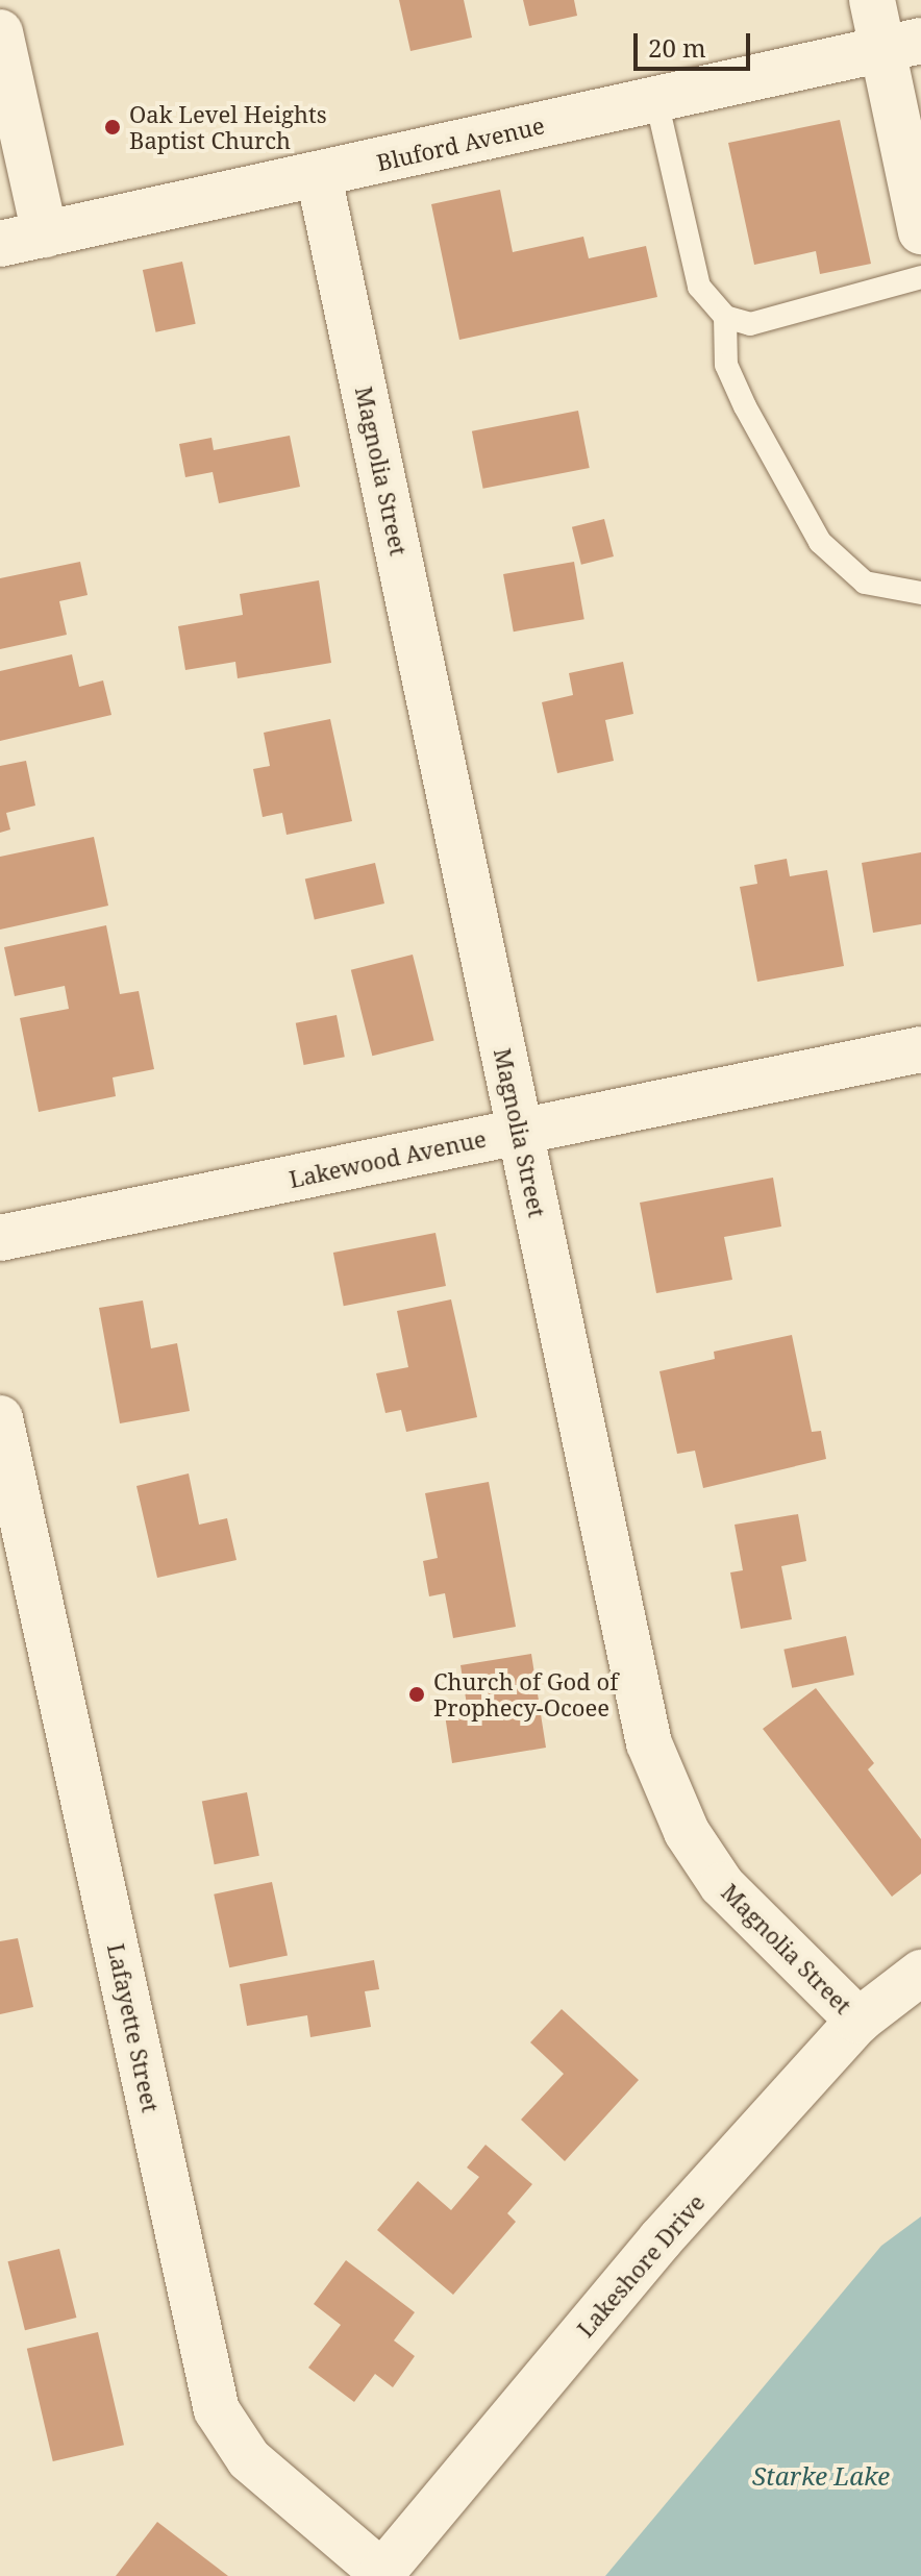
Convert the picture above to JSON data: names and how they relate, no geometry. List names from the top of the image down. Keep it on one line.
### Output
{"streets":{"street":["Bluford Avenue","Magnolia Street","Lakewood Avenue","Lafayette Street","Lakeshore Drive"]},"crossings":[["Bluford Avenue","Magnolia Street"],["Magnolia Street","Lakewood Avenue"],["Magnolia Street","Lakeshore Drive"],["Lafayette Street","Lakeshore Drive"]],"water":["Starke Lake"],"places":["Oak Level Heights Baptist Church","Church of God of Prophecy-Ocoee"],"scale_bar":"20 m"}
